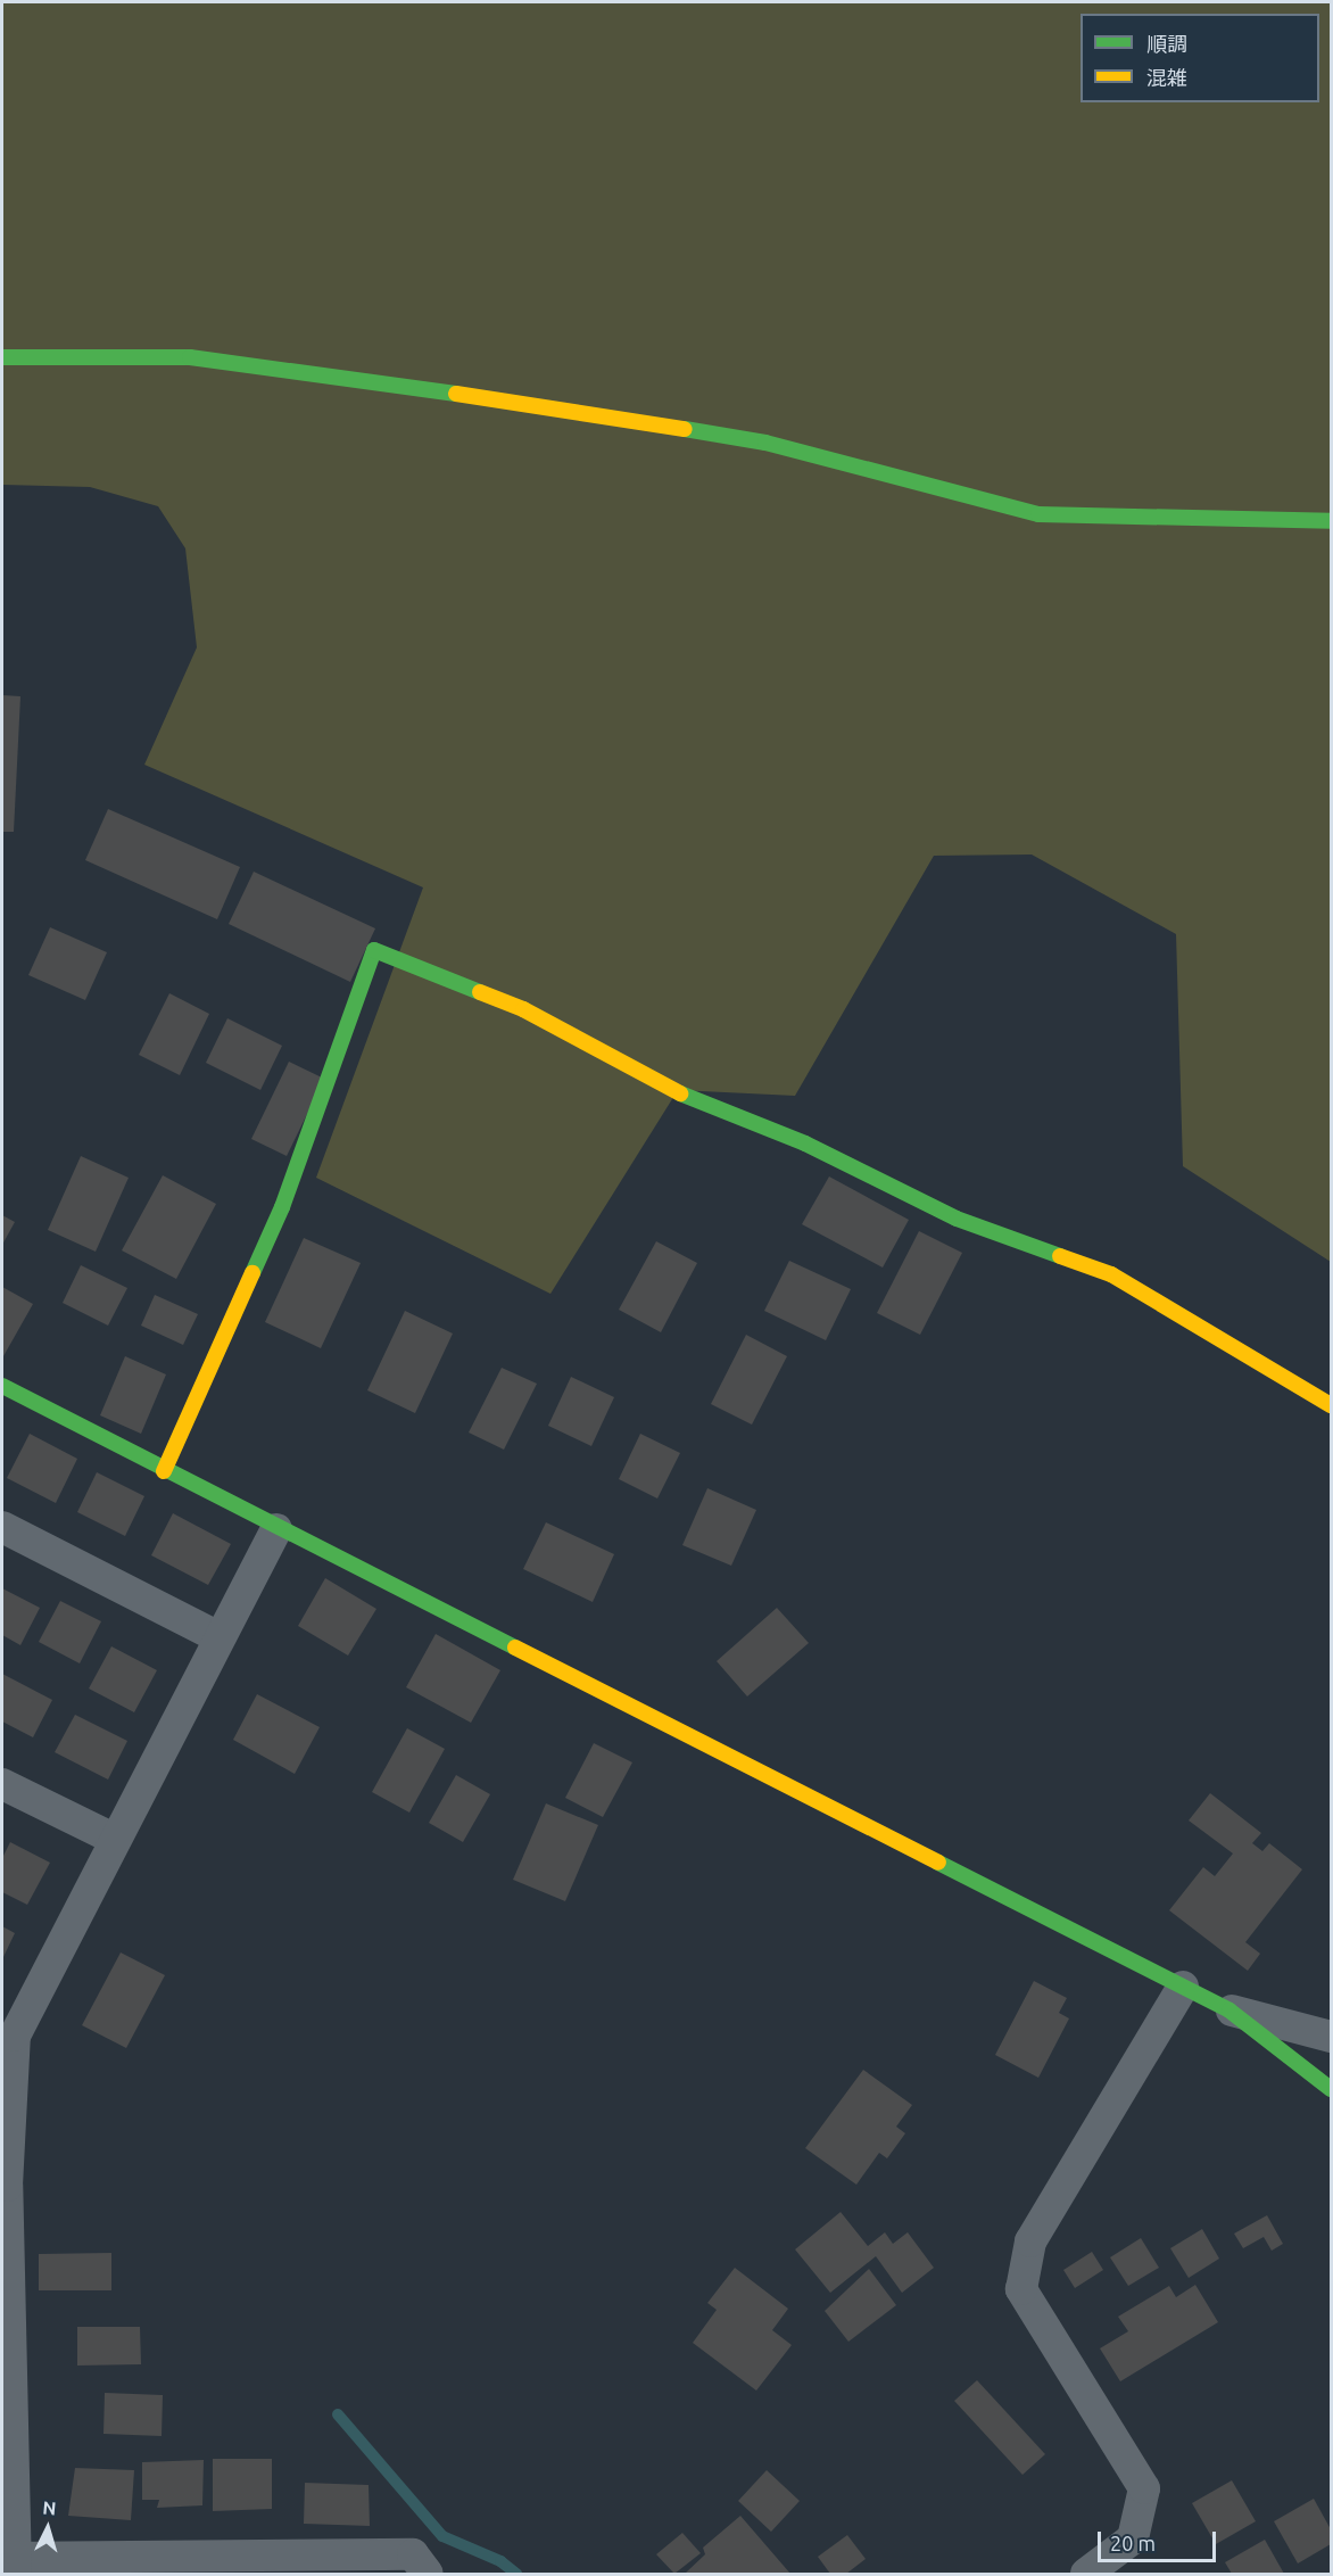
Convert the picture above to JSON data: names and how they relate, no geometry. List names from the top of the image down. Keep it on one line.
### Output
{"legend":["順調","混雑"],"scale_bar":"20 m","north":"top"}
